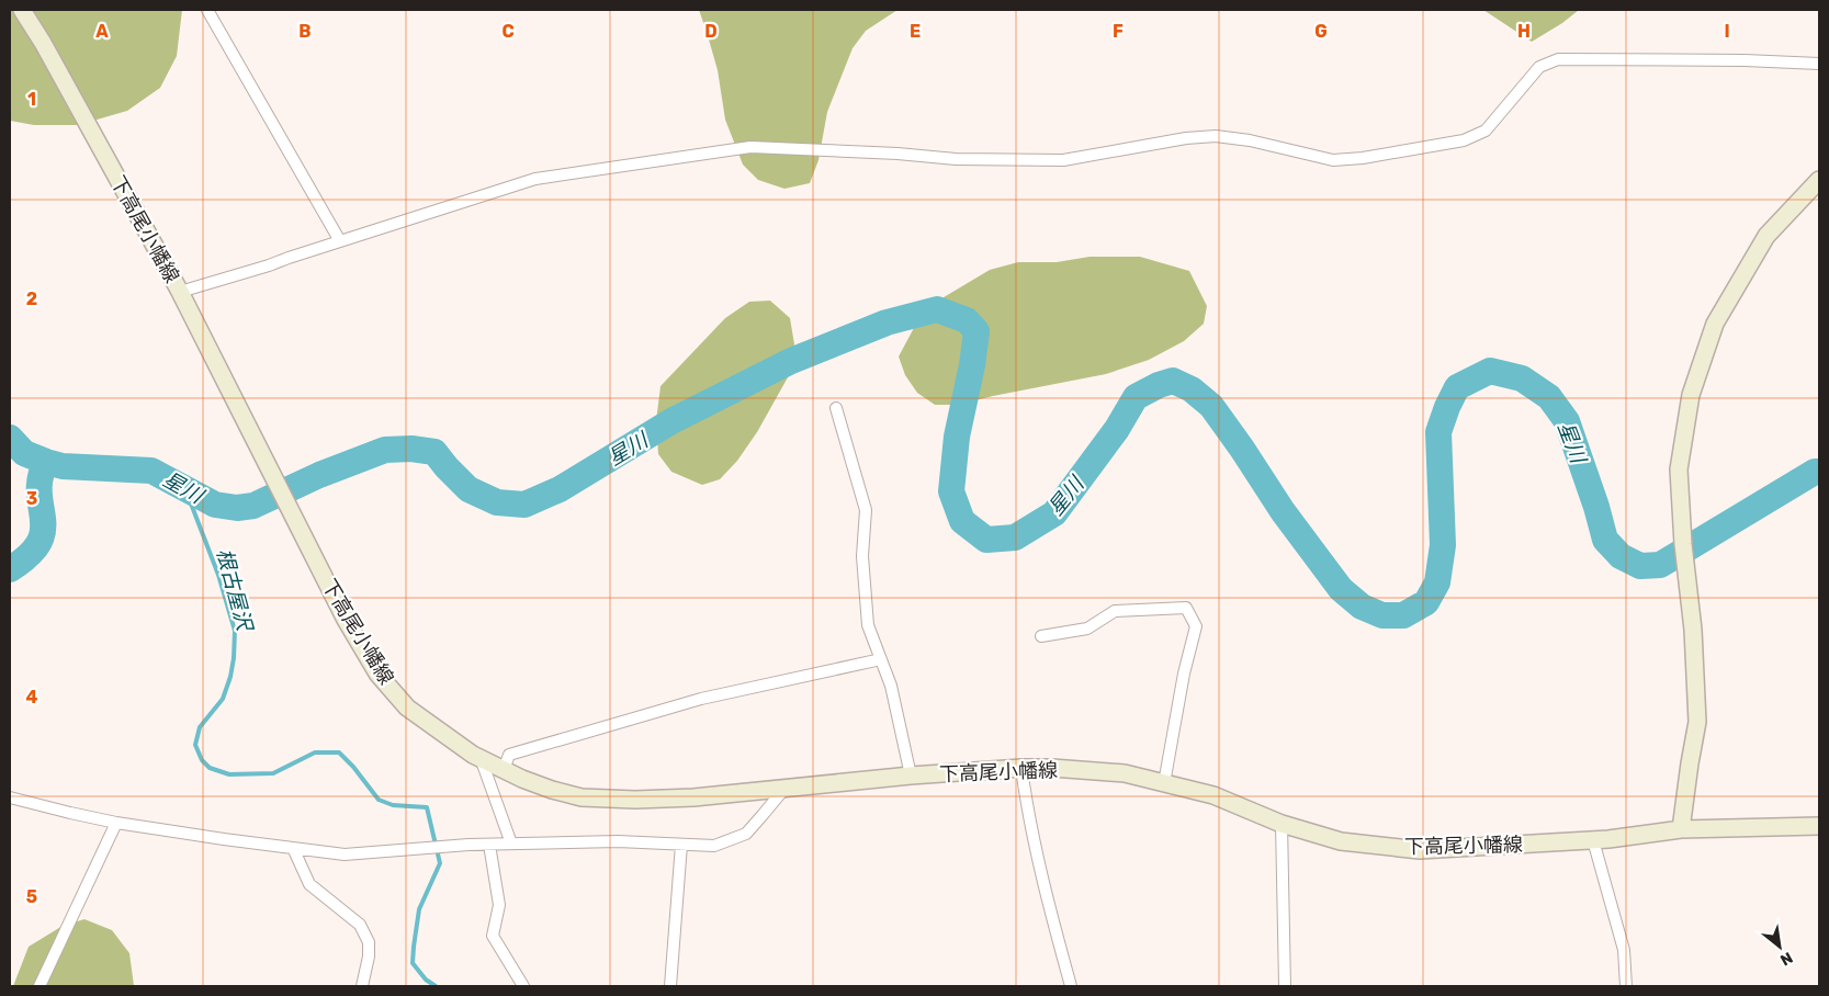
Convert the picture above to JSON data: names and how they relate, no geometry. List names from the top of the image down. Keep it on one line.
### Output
{"streets":{"main road":["下高尾小幡線"]},"water":["星川","根古屋沢"],"north":"bottom right","grid":{"columns":["A","B","C","D","E","F","G","H","I"],"rows":["1","2","3","4","5"]}}
